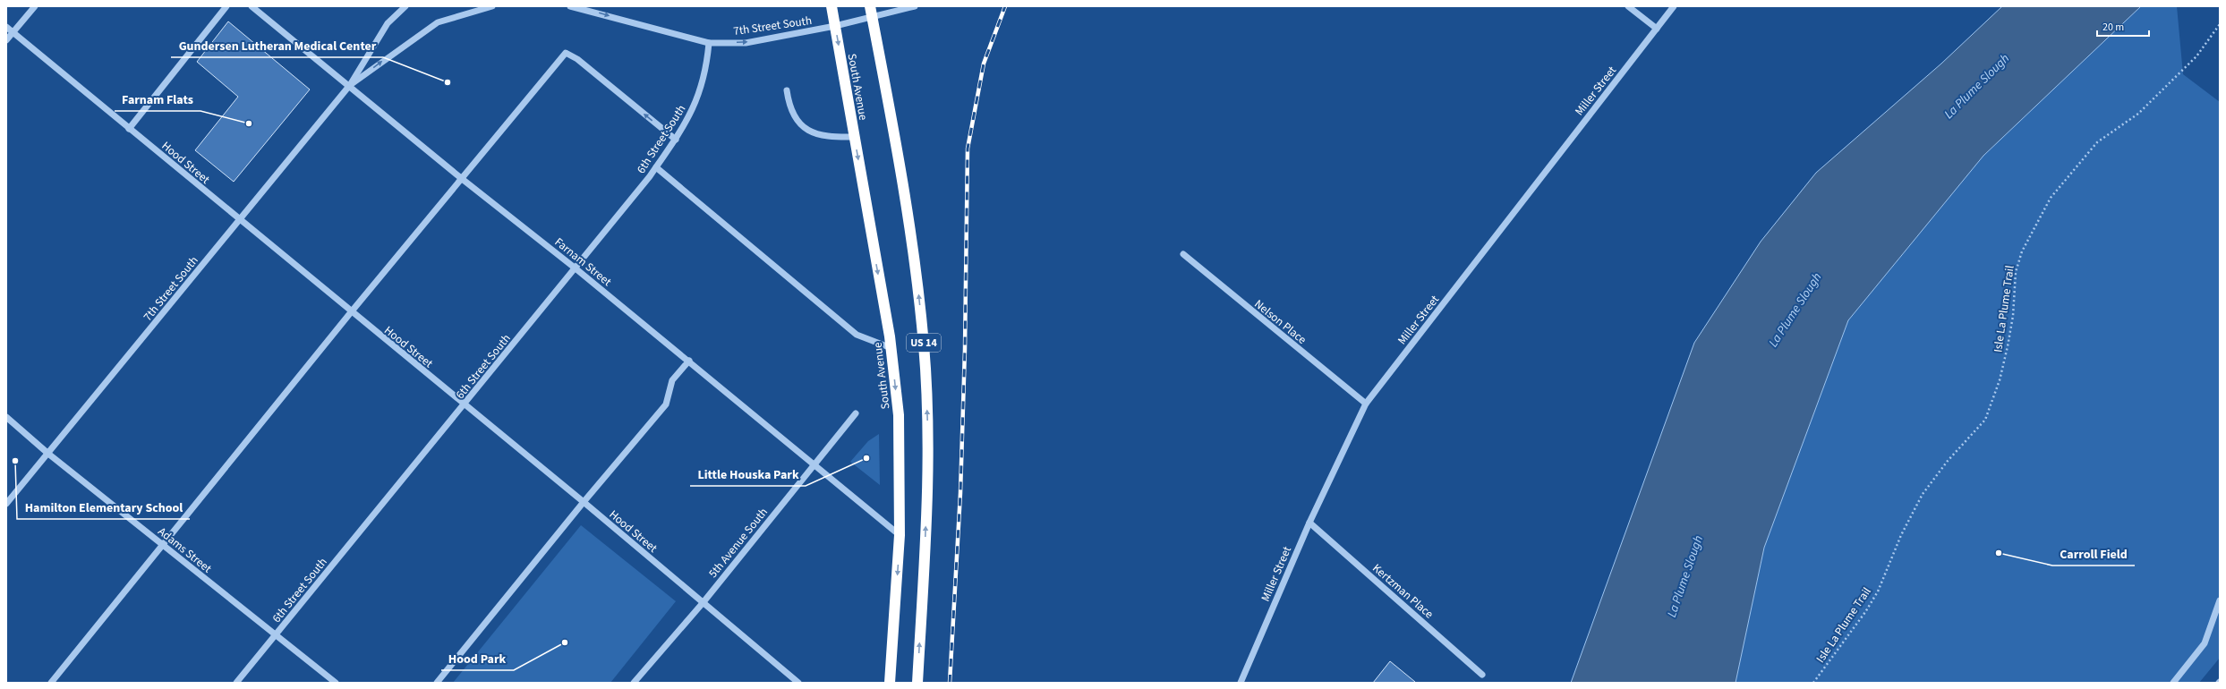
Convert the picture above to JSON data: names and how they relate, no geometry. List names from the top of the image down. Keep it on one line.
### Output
{"streets":{"highway":["South Avenue","US 14"],"street":["7th Street South","Miller Street","6th Street South","Hood Street","Farnam Street","Nelson Place","5th Avenue South","Adams Street","Kertzman Place"],"path":["Isle La Plume Trail"]},"crossings":[["7th Street South","South Avenue"],["7th Street South","6th Street South"],["7th Street South","Hood Street"],["7th Street South","Farnam Street"],["7th Street South","US 14"],["7th Street South","Adams Street"],["South Avenue","Farnam Street"],["Miller Street","Nelson Place"],["Miller Street","Kertzman Place"],["6th Street South","Hood Street"],["6th Street South","Farnam Street"],["6th Street South","Adams Street"],["Hood Street","5th Avenue South"],["Farnam Street","5th Avenue South"]],"one_way":["7th Street South"],"water":["La Plume Slough"],"places":["Gundersen Lutheran Medical Center","Farnam Flats","Little Houska Park","Hamilton Elementary School","Carroll Field","Hood Park"],"scale_bar":"20 m"}
